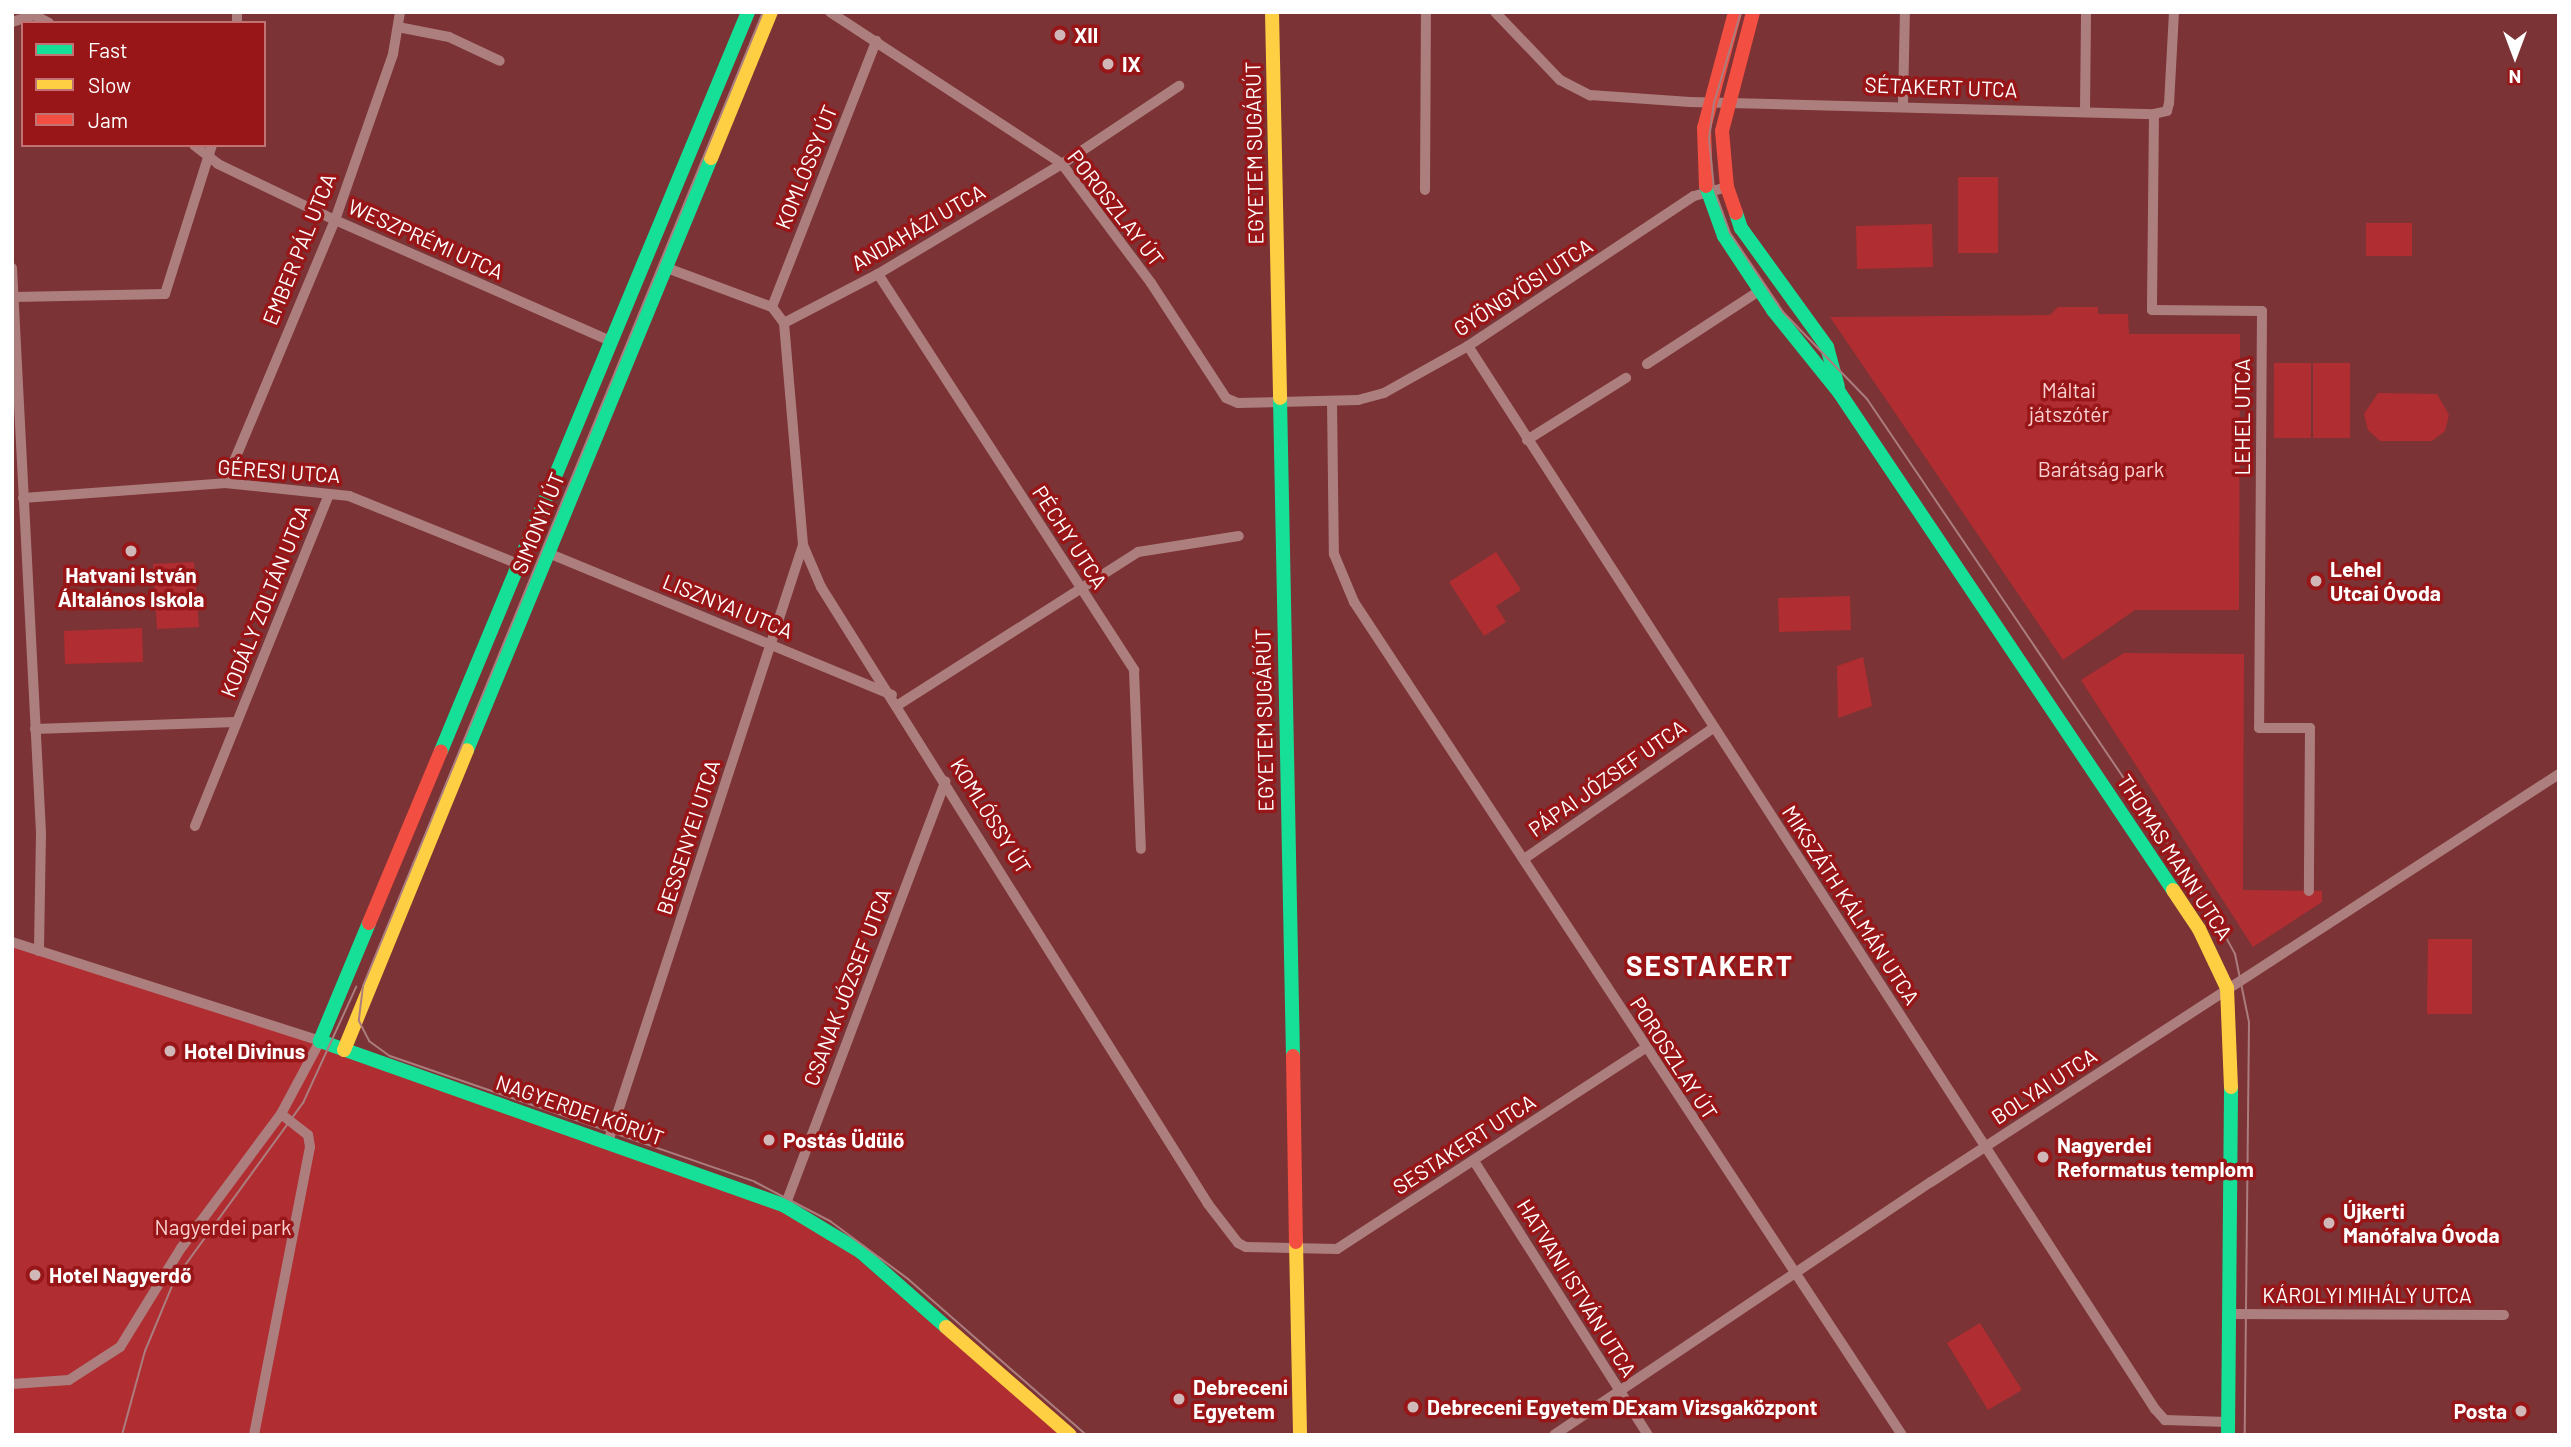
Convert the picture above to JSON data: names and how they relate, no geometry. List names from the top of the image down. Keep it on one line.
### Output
{"streets":{"street":["SÉTAKERT UTCA","EGYETEM SUGÁRÚT","KOMLÓSSY ÚT","POROSZLAY ÚT","ANDAHÁZI UTCA","WESZPRÉMI UTCA","EMBER PÁL UTCA","GYÖNGYÖSI UTCA","LEHEL UTCA","GÉRESI UTCA","SIMONYI ÚT","PÉCHY UTCA","KODÁLY ZOLTÁN UTCA","LISZNYAI UTCA","PÁPAI JÓZSEF UTCA","BESSENYEI UTCA","THOMAS MANN UTCA","MIKSZÁTH KÁLMÁN UTCA","CSANAK JÓZSEF UTCA","BOLYAI UTCA","NAGYERDEI KÖRÚT","SESTAKERT UTCA","HATVANI ISTVÁN UTCA","KÁROLYI MIHÁLY UTCA"]},"crossings":[["SÉTAKERT UTCA","LEHEL UTCA"],["SÉTAKERT UTCA","THOMAS MANN UTCA"],["EGYETEM SUGÁRÚT","KOMLÓSSY ÚT"],["EGYETEM SUGÁRÚT","GYÖNGYÖSI UTCA"],["EGYETEM SUGÁRÚT","SESTAKERT UTCA"],["KOMLÓSSY ÚT","POROSZLAY ÚT"],["KOMLÓSSY ÚT","ANDAHÁZI UTCA"],["KOMLÓSSY ÚT","LISZNYAI UTCA"],["KOMLÓSSY ÚT","BESSENYEI UTCA"],["KOMLÓSSY ÚT","CSANAK JÓZSEF UTCA"],["KOMLÓSSY ÚT","SESTAKERT UTCA"],["POROSZLAY ÚT","ANDAHÁZI UTCA"],["POROSZLAY ÚT","GYÖNGYÖSI UTCA"],["POROSZLAY ÚT","PÁPAI JÓZSEF UTCA"],["POROSZLAY ÚT","BOLYAI UTCA"],["POROSZLAY ÚT","SESTAKERT UTCA"],["ANDAHÁZI UTCA","PÉCHY UTCA"],["WESZPRÉMI UTCA","EMBER PÁL UTCA"],["WESZPRÉMI UTCA","SIMONYI ÚT"],["EMBER PÁL UTCA","GÉRESI UTCA"],["GYÖNGYÖSI UTCA","THOMAS MANN UTCA"],["GYÖNGYÖSI UTCA","MIKSZÁTH KÁLMÁN UTCA"],["GÉRESI UTCA","SIMONYI ÚT"],["GÉRESI UTCA","KODÁLY ZOLTÁN UTCA"],["SIMONYI ÚT","LISZNYAI UTCA"],["SIMONYI ÚT","NAGYERDEI KÖRÚT"],["LISZNYAI UTCA","BESSENYEI UTCA"],["PÁPAI JÓZSEF UTCA","MIKSZÁTH KÁLMÁN UTCA"],["BESSENYEI UTCA","NAGYERDEI KÖRÚT"],["THOMAS MANN UTCA","MIKSZÁTH KÁLMÁN UTCA"],["THOMAS MANN UTCA","BOLYAI UTCA"],["THOMAS MANN UTCA","KÁROLYI MIHÁLY UTCA"],["MIKSZÁTH KÁLMÁN UTCA","BOLYAI UTCA"],["CSANAK JÓZSEF UTCA","NAGYERDEI KÖRÚT"],["BOLYAI UTCA","HATVANI ISTVÁN UTCA"],["SESTAKERT UTCA","HATVANI ISTVÁN UTCA"]],"districts":["SESTAKERT"],"parks":["Máltai játszótér","Barátság park","Nagyerdei park"],"places":["XII","IX","Hatvani István Általános Iskola","Lehel Utcai Óvoda","Hotel Divinus","Postás Üdülő","Nagyerdei Reformatus templom","Újkerti Manófalva Óvoda","Hotel Nagyerdő","Debreceni Egyetem","Debreceni Egyetem DExam Vizsgaközpont","Posta"],"legend":["Fast","Slow","Jam"],"north":"bottom"}
